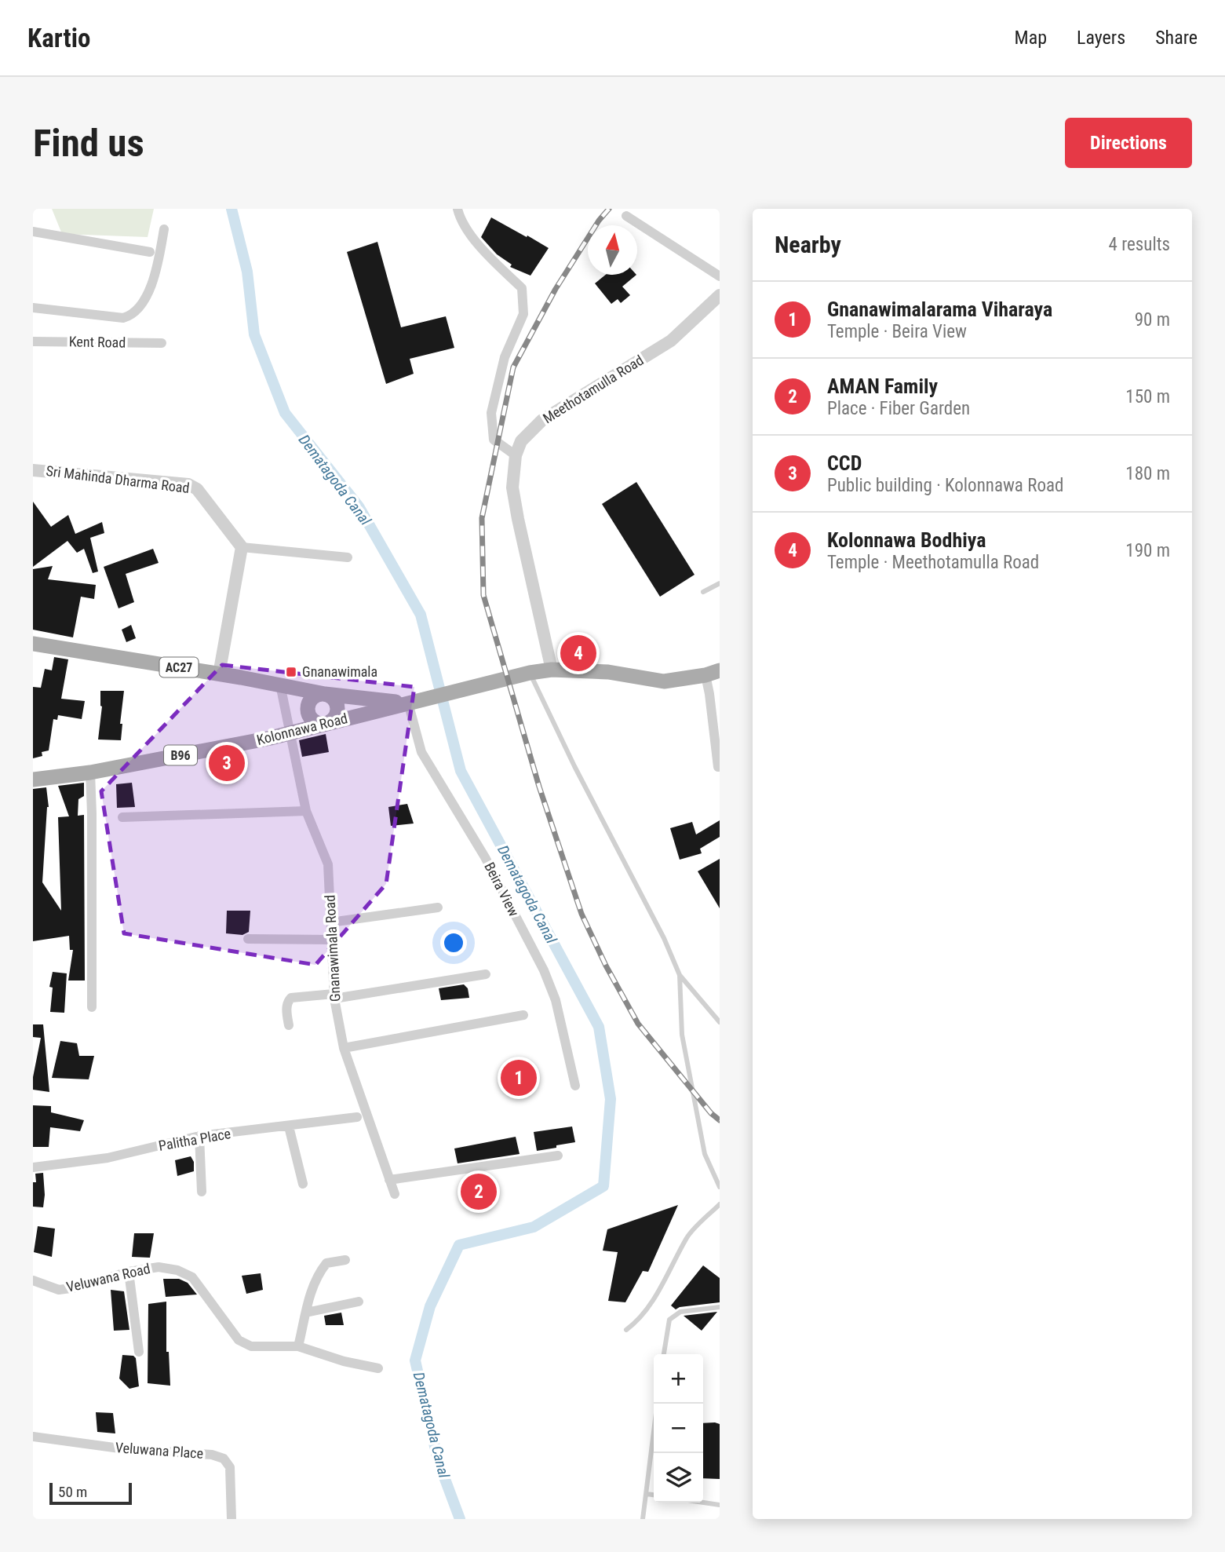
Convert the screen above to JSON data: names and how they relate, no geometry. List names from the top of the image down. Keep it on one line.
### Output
{"streets":{"main road":["AC27","Kolonnawa Road","B96"],"street":["Kent Road","Meethotamulla Road","Sri Mahinda Dharma Road","Beira View","Gnanawimala Road","Palitha Place","Veluwana Road","Veluwana Place"]},"crossings":[["Meethotamulla Road","B96"],["AC27","Kolonnawa Road"],["AC27","B96"],["AC27","Beira View"],["AC27","Gnanawimala Road"],["Kolonnawa Road","B96"],["Kolonnawa Road","Beira View"],["Kolonnawa Road","Gnanawimala Road"],["B96","Beira View"]],"water":["Dematagoda Canal"],"places":{"transit":["Gnanawimala"]},"scale_bar":"50 m","north":"top","page":{"header":"Kartio","nav":["Map","Layers","Share"],"buttons":"Directions","title":"Find us","heading":["Nearby","4 results"],"list":[{"mark":"1","name":"Gnanawimalarama Viharaya","note":"Temple · Beira View","value":"90 m"},{"mark":"2","name":"AMAN Family","note":"Place · Fiber Garden","value":"150 m"},{"mark":"3","name":"CCD","note":"Public building · Kolonnawa Road","value":"180 m"},{"mark":"4","name":"Kolonnawa Bodhiya","note":"Temple · Meethotamulla Road","value":"190 m"}],"pins":["4","3","1","2"],"map_buttons":["+","−"],"scale":"50 m"}}
